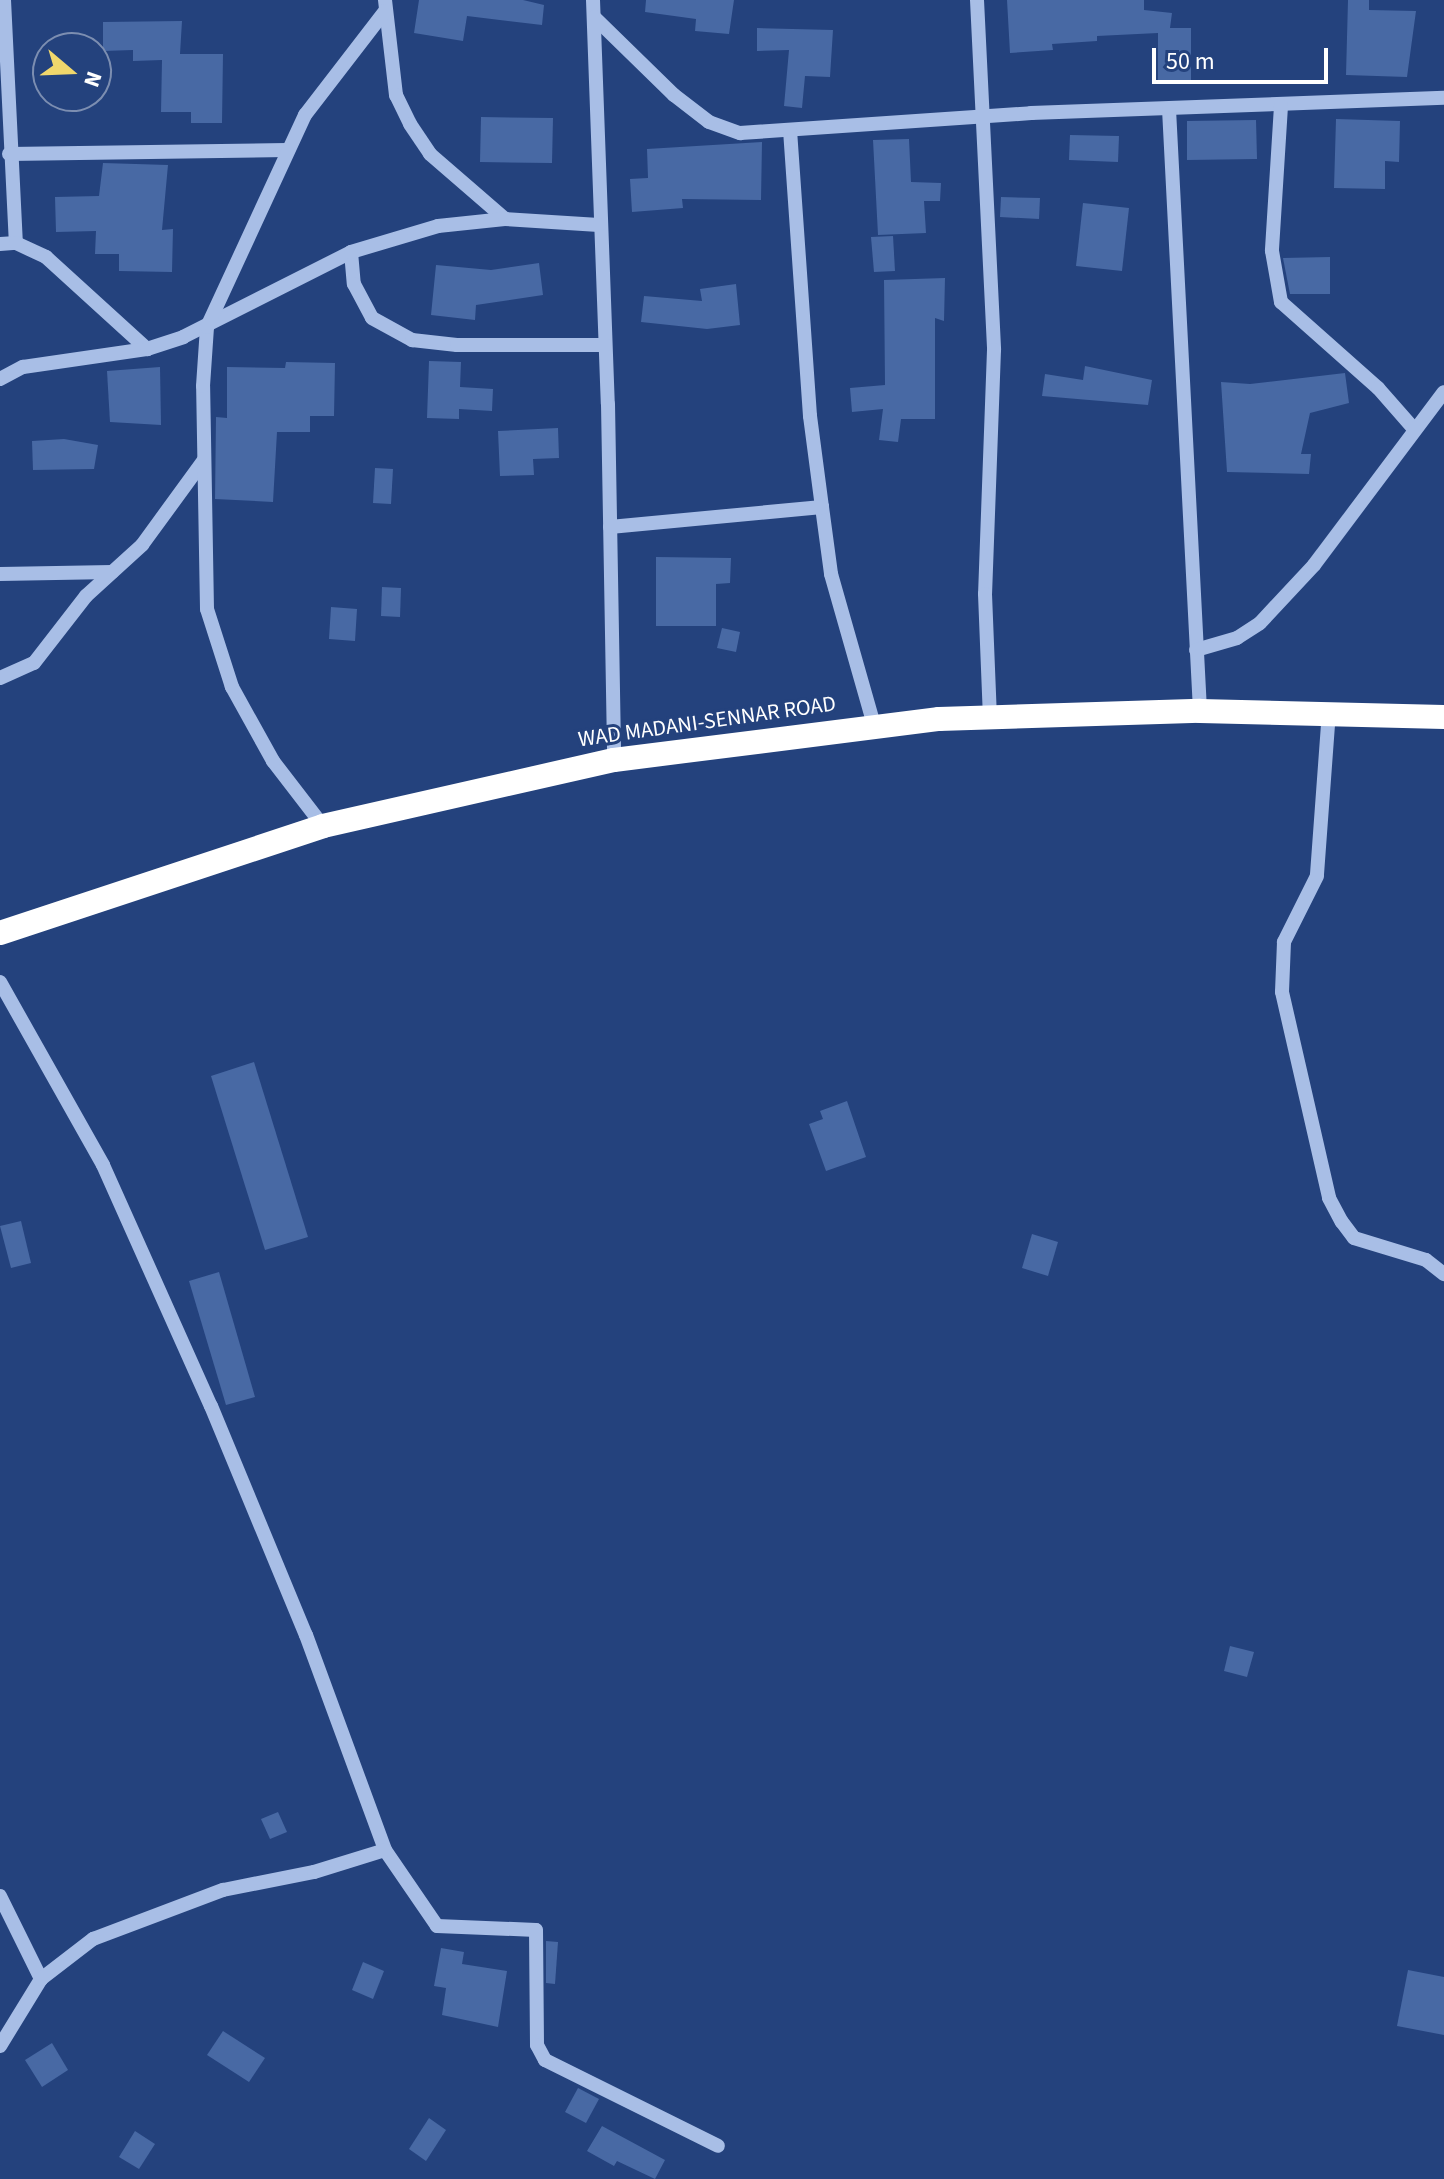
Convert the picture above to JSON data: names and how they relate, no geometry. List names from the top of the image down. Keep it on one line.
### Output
{"streets":{"highway":["WAD MADANI-SENNAR ROAD"]},"scale_bar":"50 m","north":"right"}
